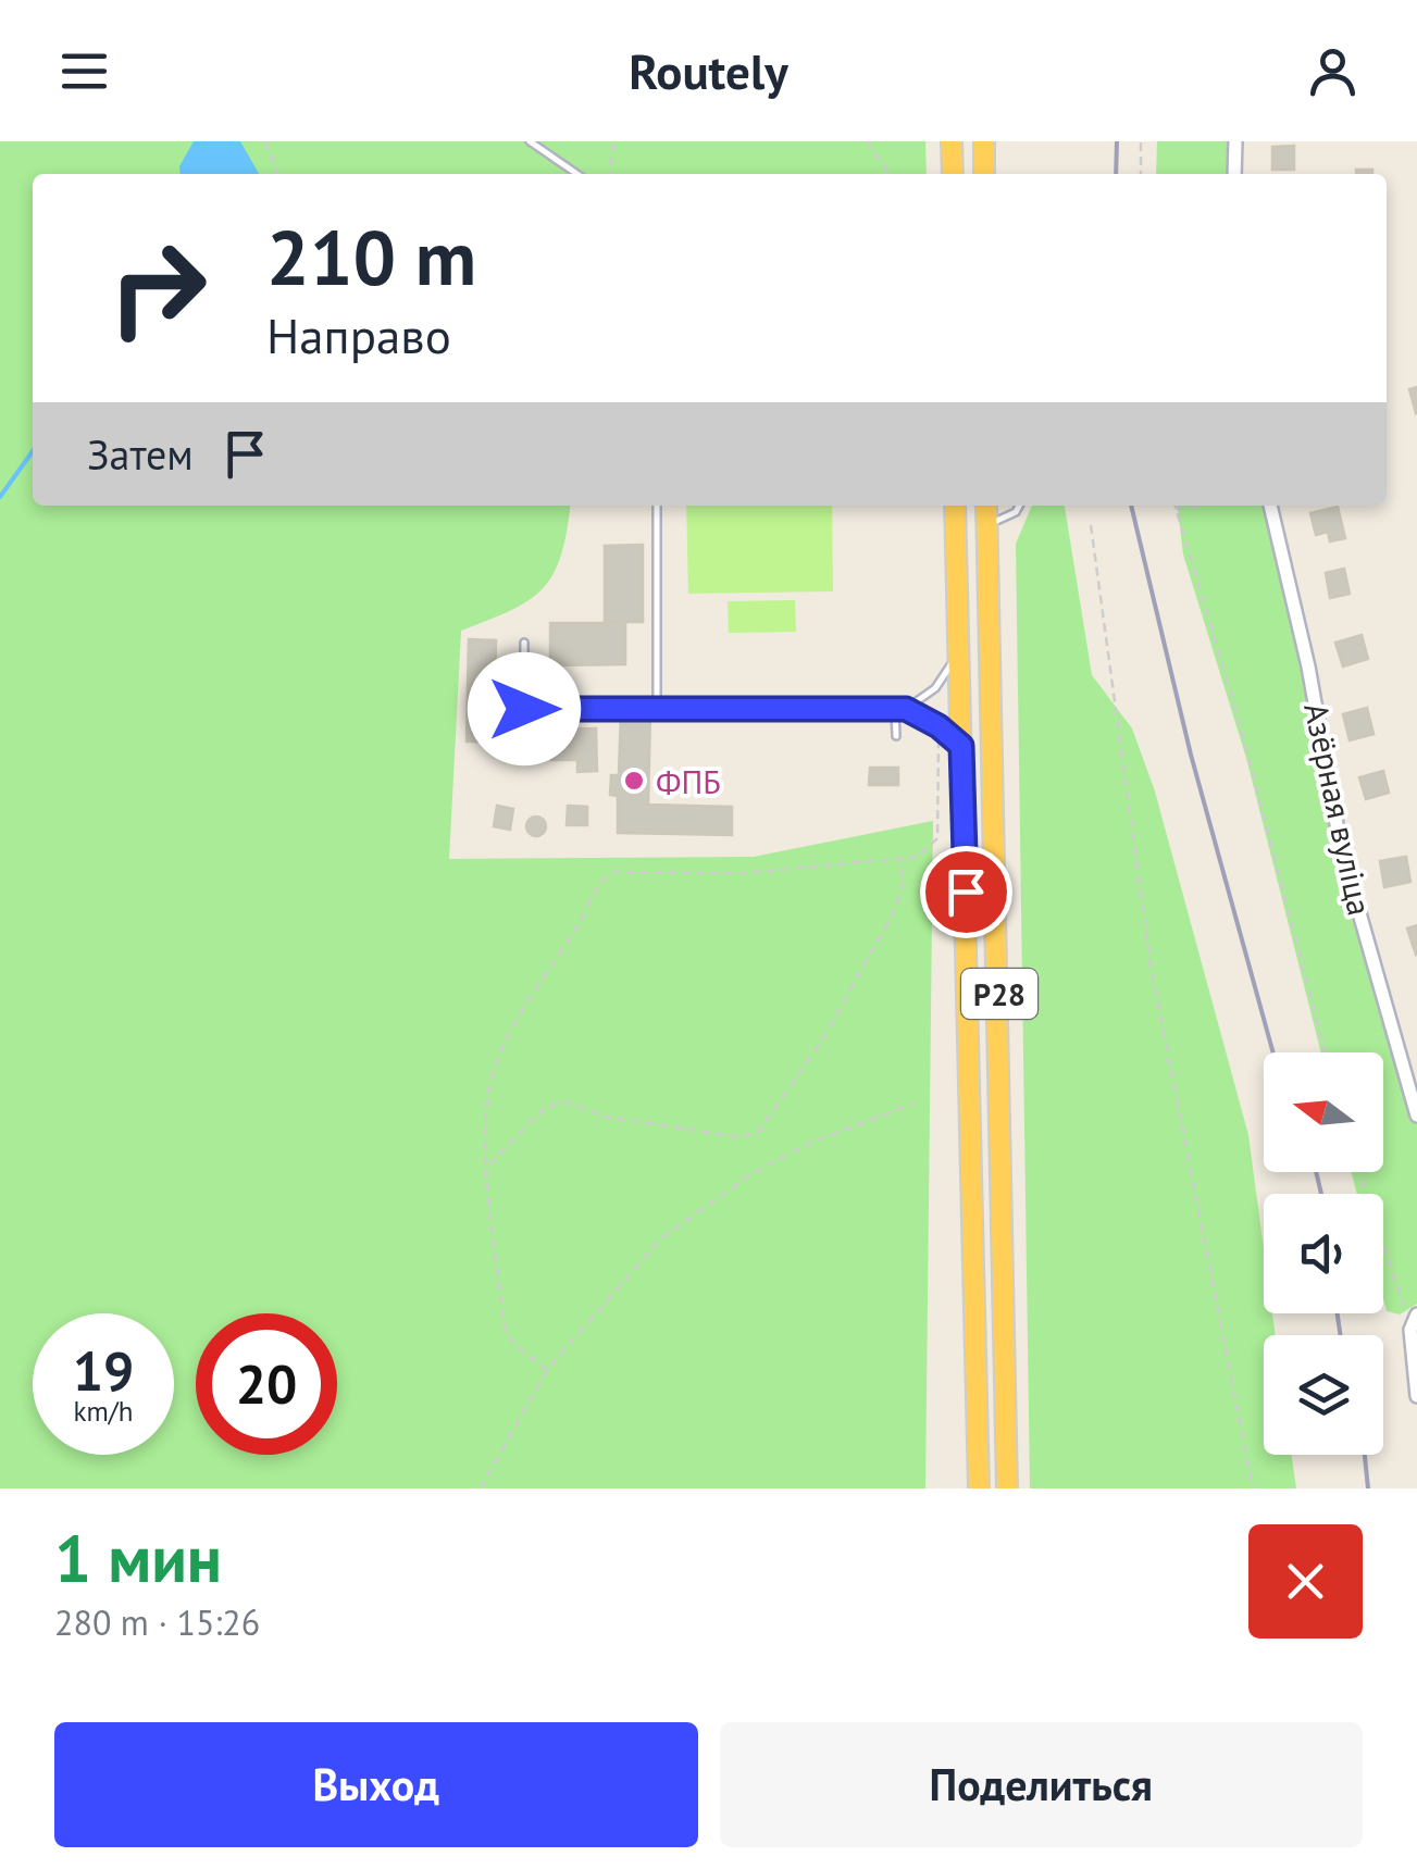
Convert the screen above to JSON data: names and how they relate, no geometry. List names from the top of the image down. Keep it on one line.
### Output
{"streets":{"highway":["Р28"],"street":["Азёрная вуліца"]},"places":["ФПБ"],"north":"left","page":{"header":"Routely","turn":["210 m","Направо"],"then":"Затем","speed":"19 km/h","limit":"20","heading":["1 мин","280 m · 15:26"],"buttons":["Выход","Поделиться"]}}
